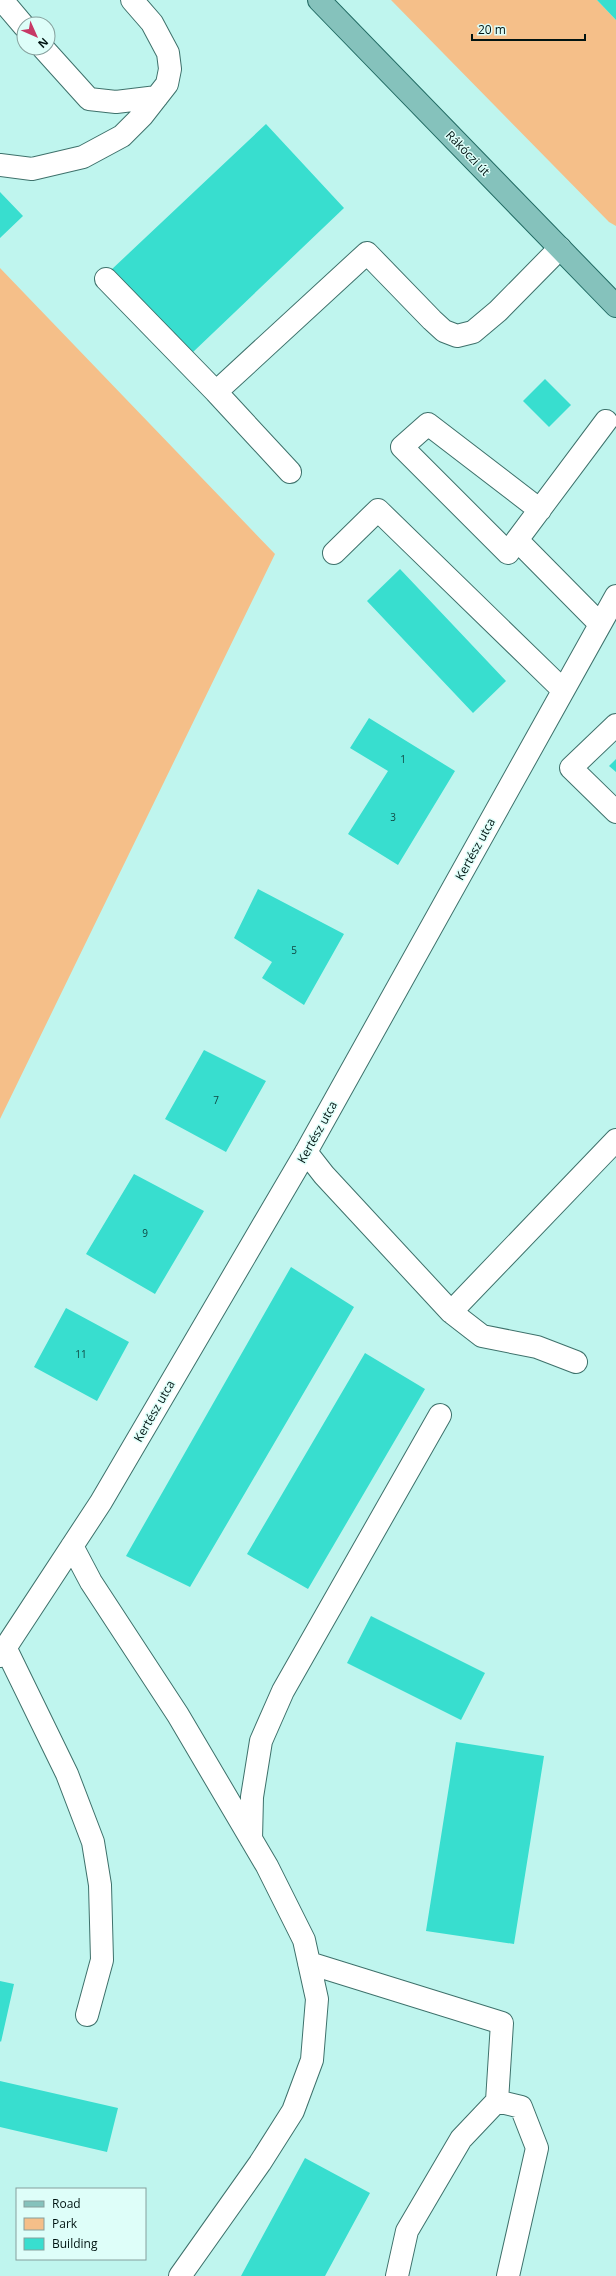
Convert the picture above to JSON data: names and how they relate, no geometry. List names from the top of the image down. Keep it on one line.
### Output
{"streets":{"main road":["Rákóczi út"],"street":["Kertész utca"]},"house_numbers":["1","3","5","7","9","11"],"legend":["Road","Park","Building"],"scale_bar":"20 m","north":"bottom right"}
